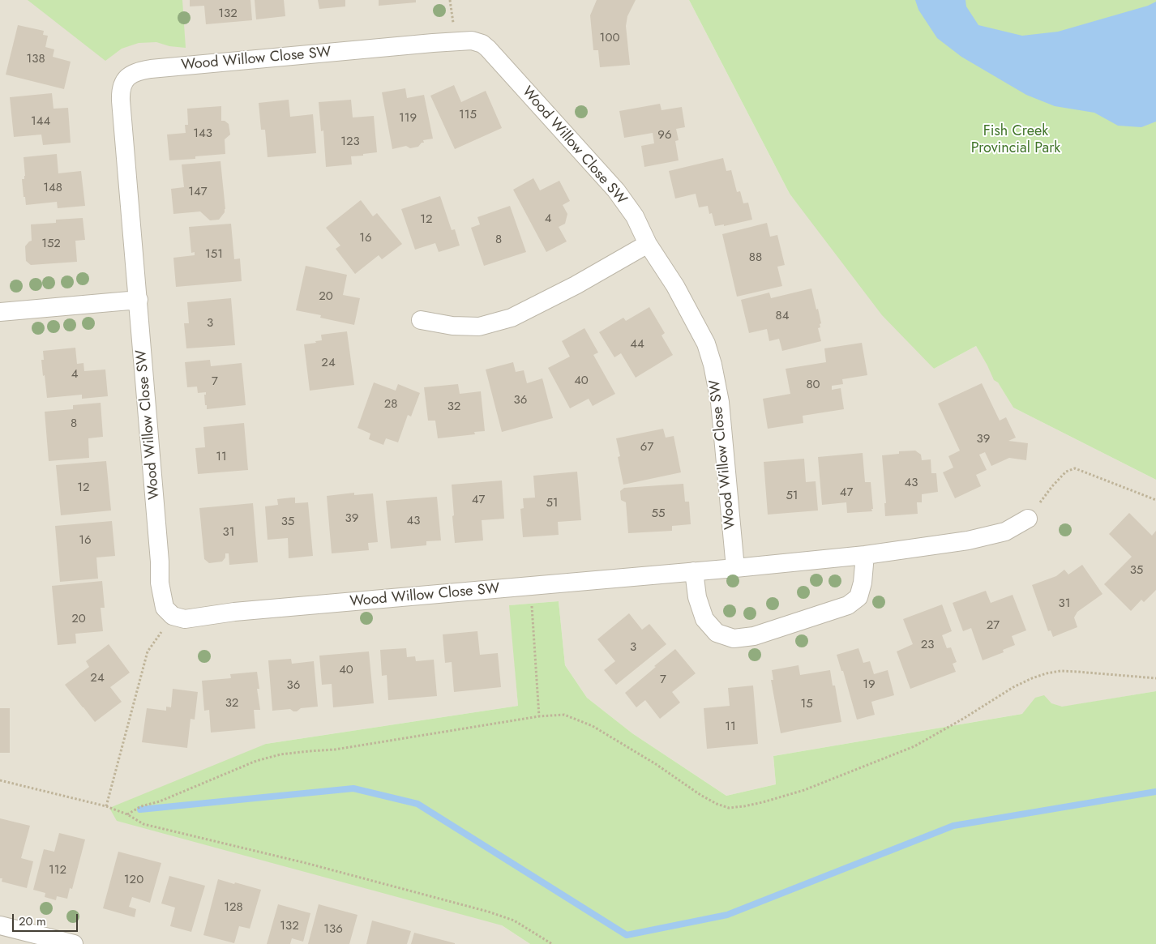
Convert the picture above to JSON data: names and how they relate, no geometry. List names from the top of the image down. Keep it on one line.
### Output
{"streets":{"street":["Wood Willow Close SW"]},"parks":["Fish Creek Provincial Park"],"house_numbers":["132","100","138","115","119","144","143","96","123","148","147","4","12","16","8","152","151","88","20","84","3","44","24","4","40","7","80","36","28","32","8","39","67","11","43","12","47","51","47","51","55","39","43","35","31","16","35","31","20","27","23","3","40","24","7","19","36","32","15","11","112","120","128","132","136"],"scale_bar":"20 m"}
